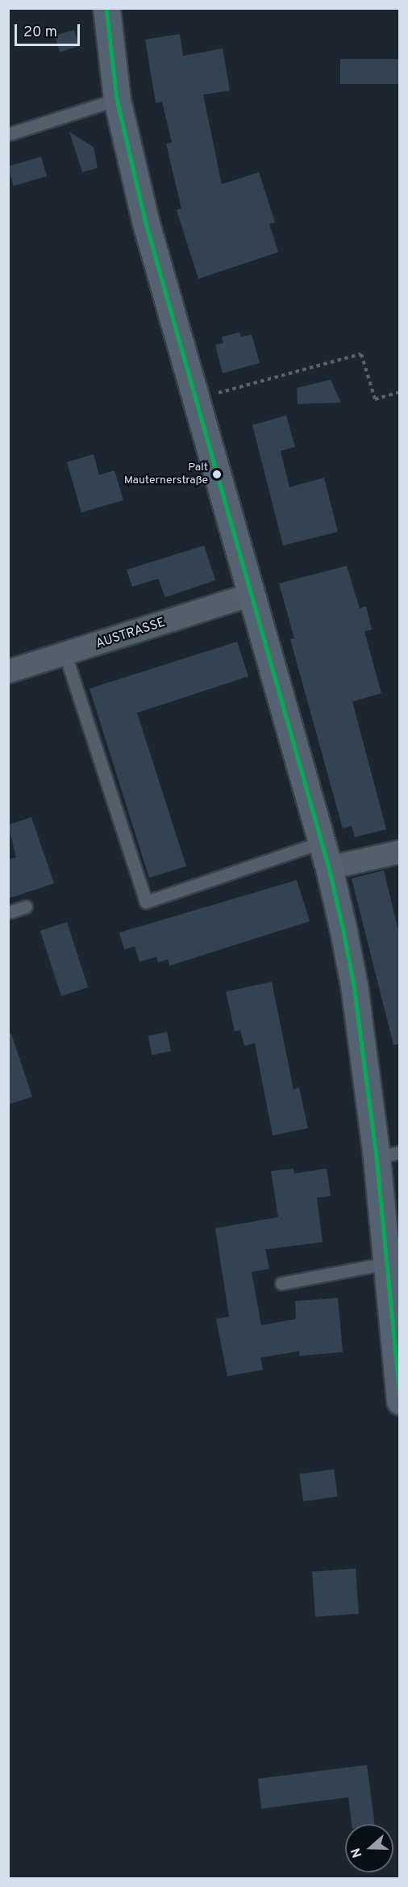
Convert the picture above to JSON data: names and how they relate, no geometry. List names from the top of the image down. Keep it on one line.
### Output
{"streets":{"street":["AUSTRASSE"]},"places":["Palt Mauternerstraße"],"scale_bar":"20 m","north":"left"}
